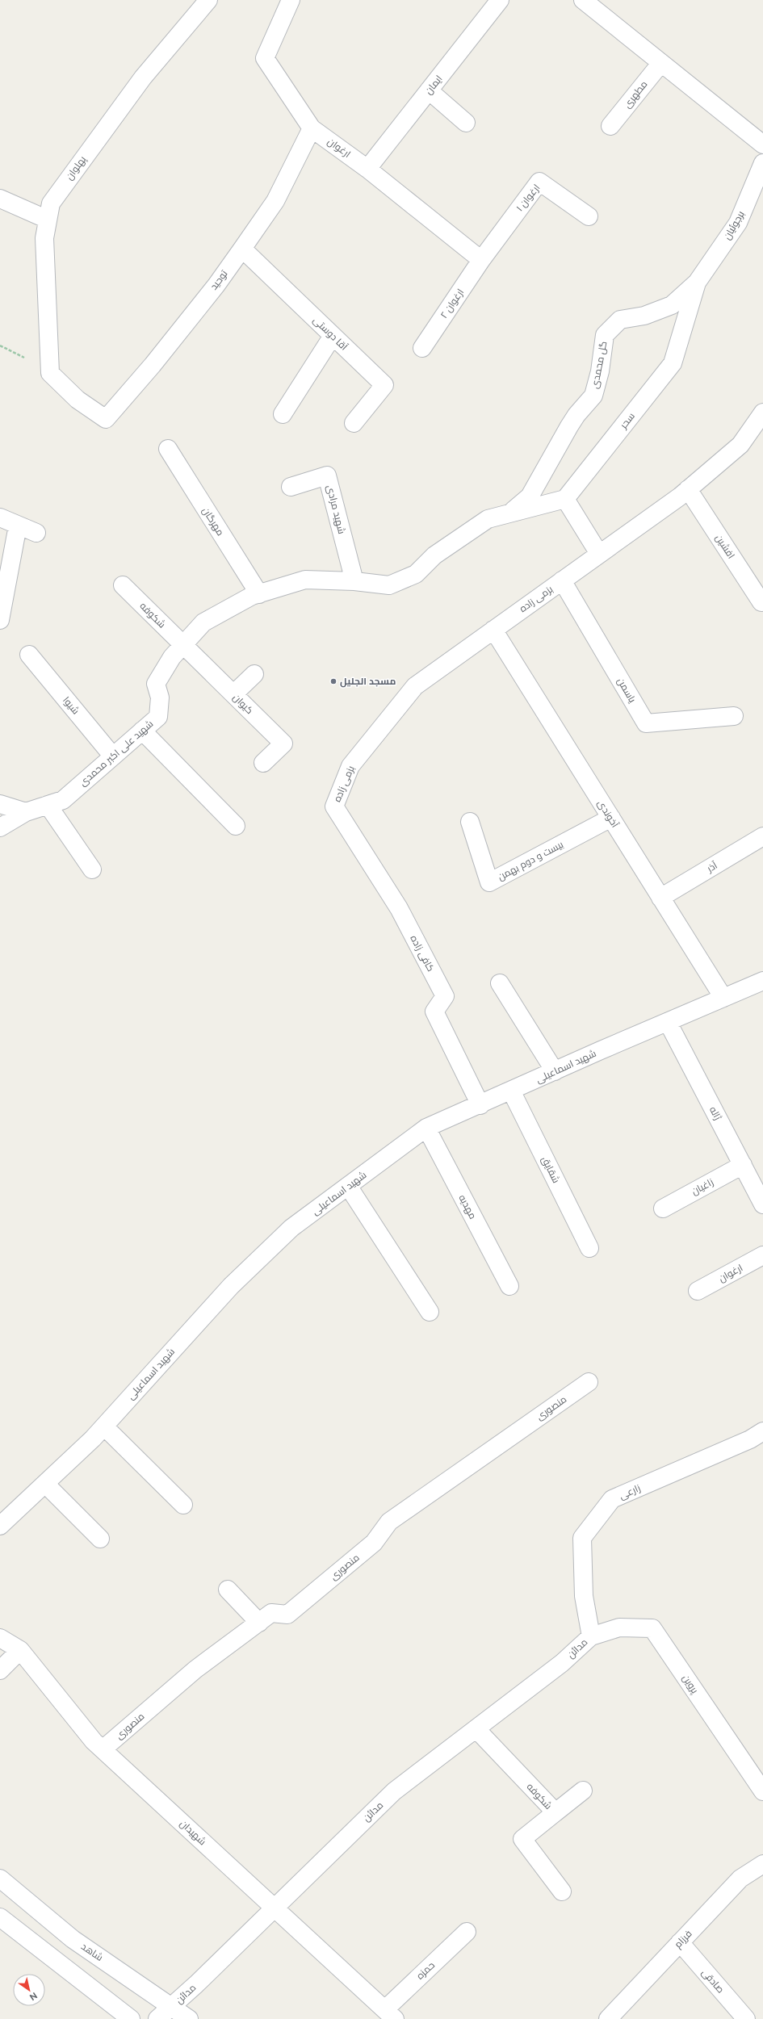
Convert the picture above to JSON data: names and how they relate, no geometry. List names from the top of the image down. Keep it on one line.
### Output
{"streets":{"street":["ایمان","مطهری","ارغوان","پهلوان","ارغوان ۱","برجوئیان","توحید","ارغوان ۲","آقا دوستی","گل محمدی","سحر","شهید مرادی","مهرگان","افشین","بزمی زاده","شکوفه","یاسمن","کیوان","شیوا","شهید علی اکبر محمدی","آخوندی","بیست و دوم بهمن","آذر","کافی زاده","شهید اسماعیلی","ژاله","شقایق","زاغیان","مهدیه","منصوری","زارعی","مدائن","پروین","شهیدان","فرزام","شاهد","حمزه","صادقی"]},"crossings":[["ایمان","ارغوان"],["ارغوان","ارغوان ۱"],["ارغوان","توحید"],["ارغوان","ارغوان ۲"],["پهلوان","توحید"],["ارغوان ۱","ارغوان ۲"],["برجوئیان","گل محمدی"],["برجوئیان","سحر"],["توحید","آقا دوستی"],["گل محمدی","سحر"],["گل محمدی","شهید علی اکبر محمدی"],["شهید مرادی","شهید علی اکبر محمدی"],["مهرگان","شهید علی اکبر محمدی"],["افشین","بزمی زاده"],["بزمی زاده","یاسمن"],["بزمی زاده","آخوندی"],["بزمی زاده","کافی زاده"],["شکوفه","کیوان"],["شکوفه","شهید علی اکبر محمدی"],["شکوفه","مدائن"],["کیوان","شهید علی اکبر محمدی"],["شیوا","شهید علی اکبر محمدی"],["آخوندی","بیست و دوم بهمن"],["آخوندی","آذر"],["آخوندی","شهید اسماعیلی"],["کافی زاده","شهید اسماعیلی"],["شهید اسماعیلی","ژاله"],["شهید اسماعیلی","شقایق"],["شهید اسماعیلی","مهدیه"],["ژاله","زاغیان"],["منصوری","شهیدان"],["زارعی","مدائن"],["زارعی","پروین"],["مدائن","پروین"],["مدائن","شهیدان"],["مدائن","شاهد"],["شهیدان","حمزه"],["فرزام","صادقی"]],"places":["مسجد الجلیل"],"north":"bottom right"}
